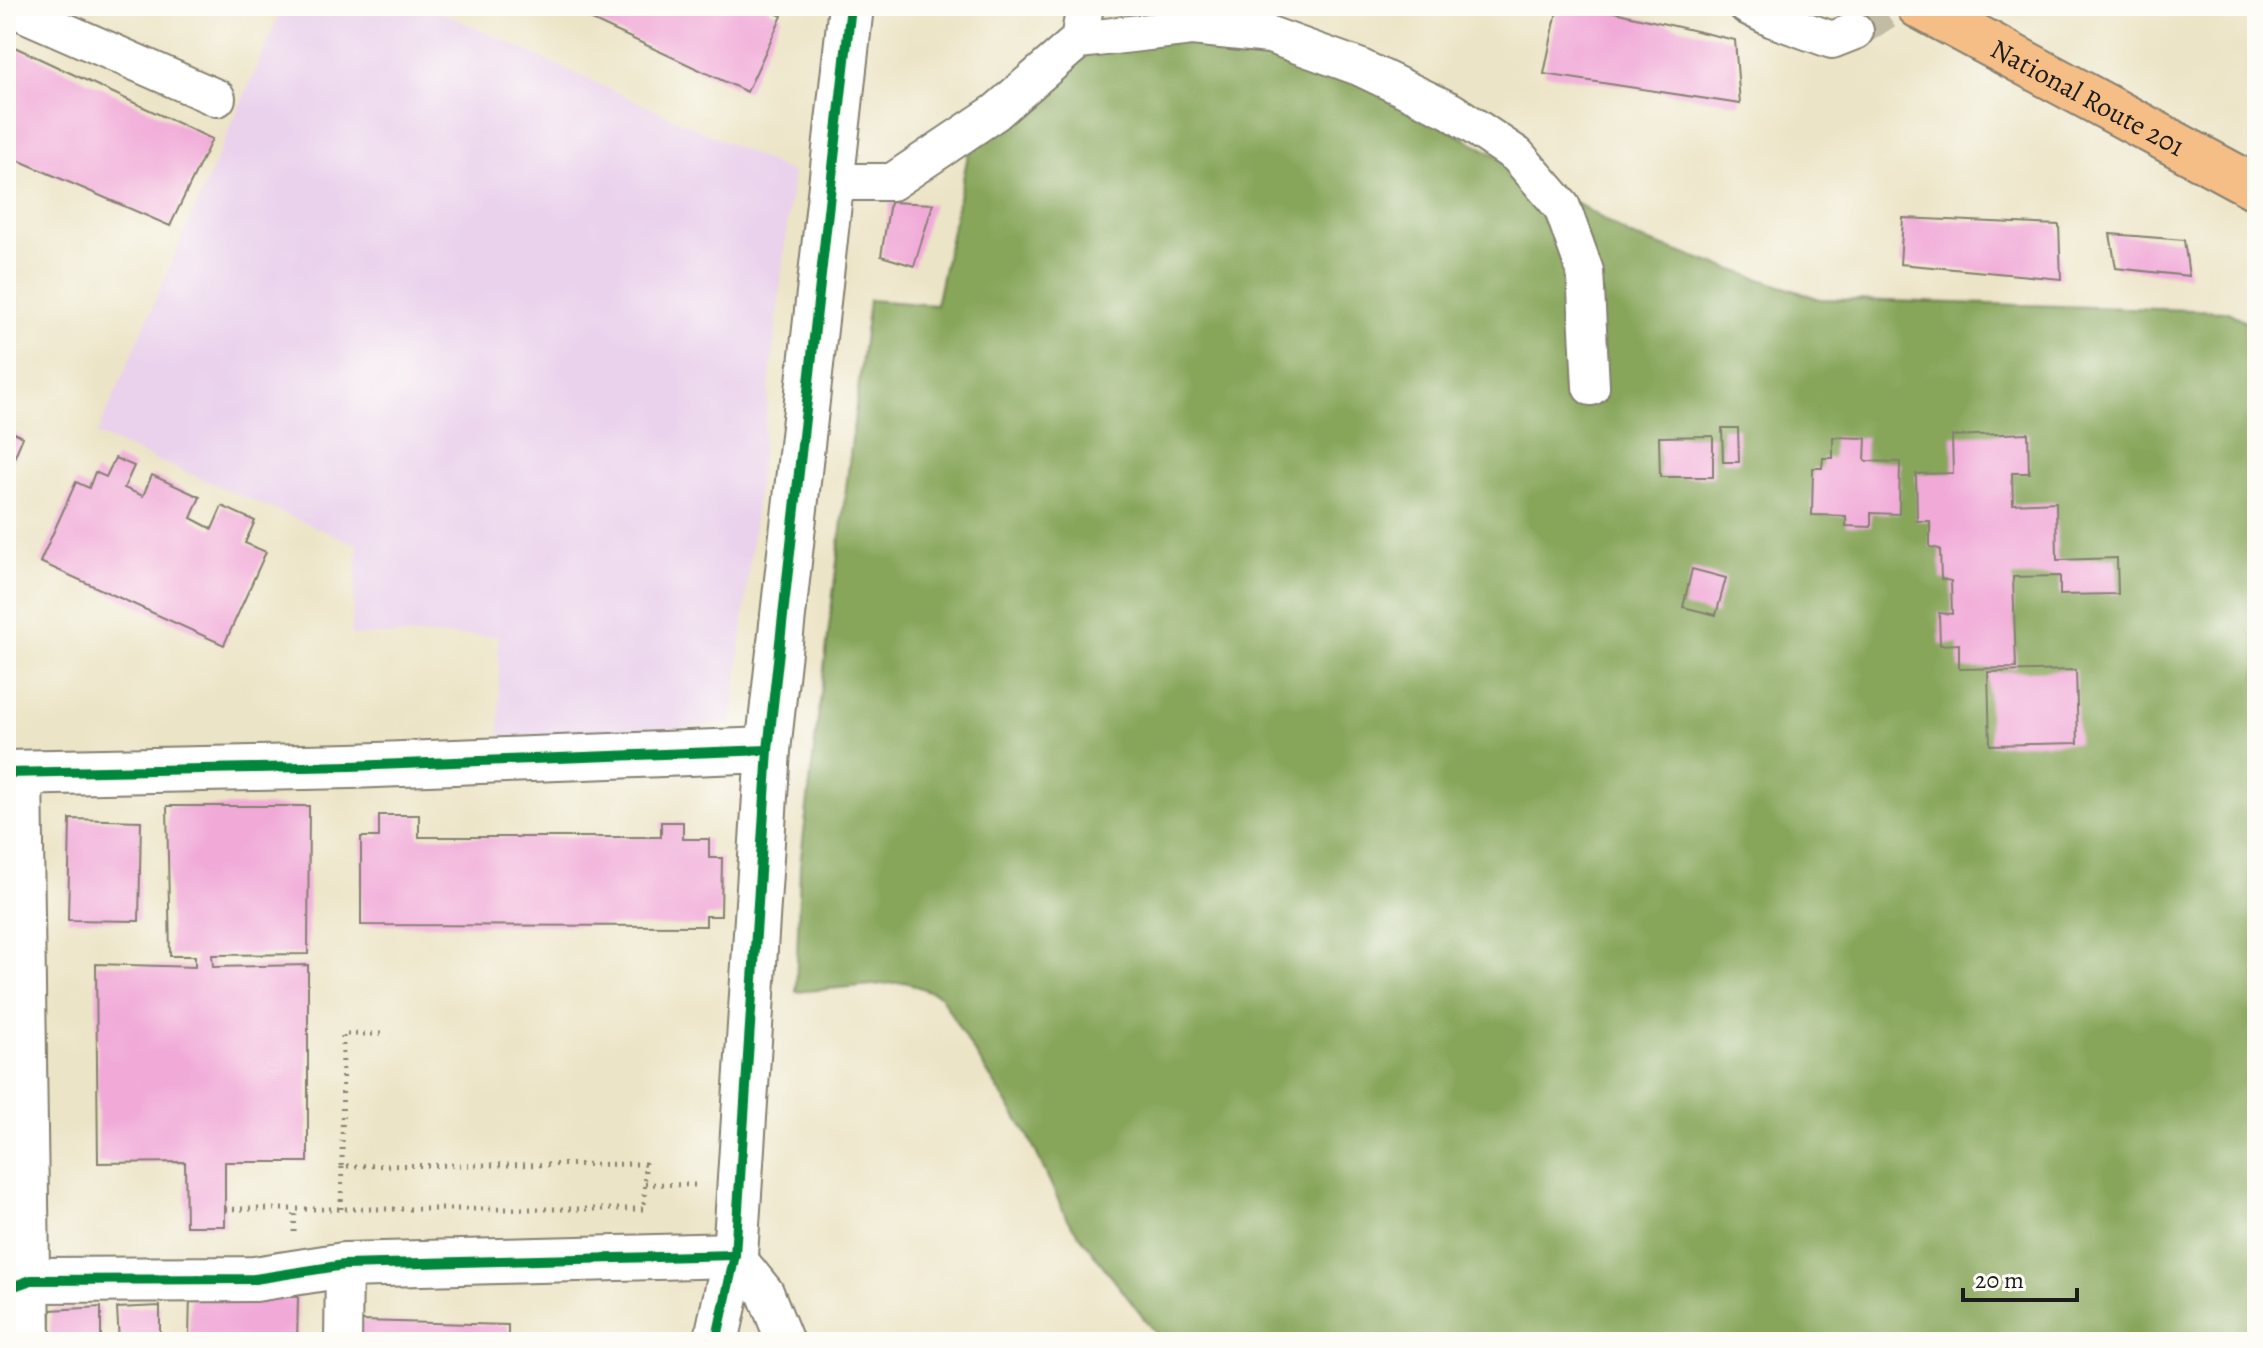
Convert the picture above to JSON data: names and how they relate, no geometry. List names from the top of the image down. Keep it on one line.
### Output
{"streets":{"highway":["National Route 201"]},"scale_bar":"20 m"}
